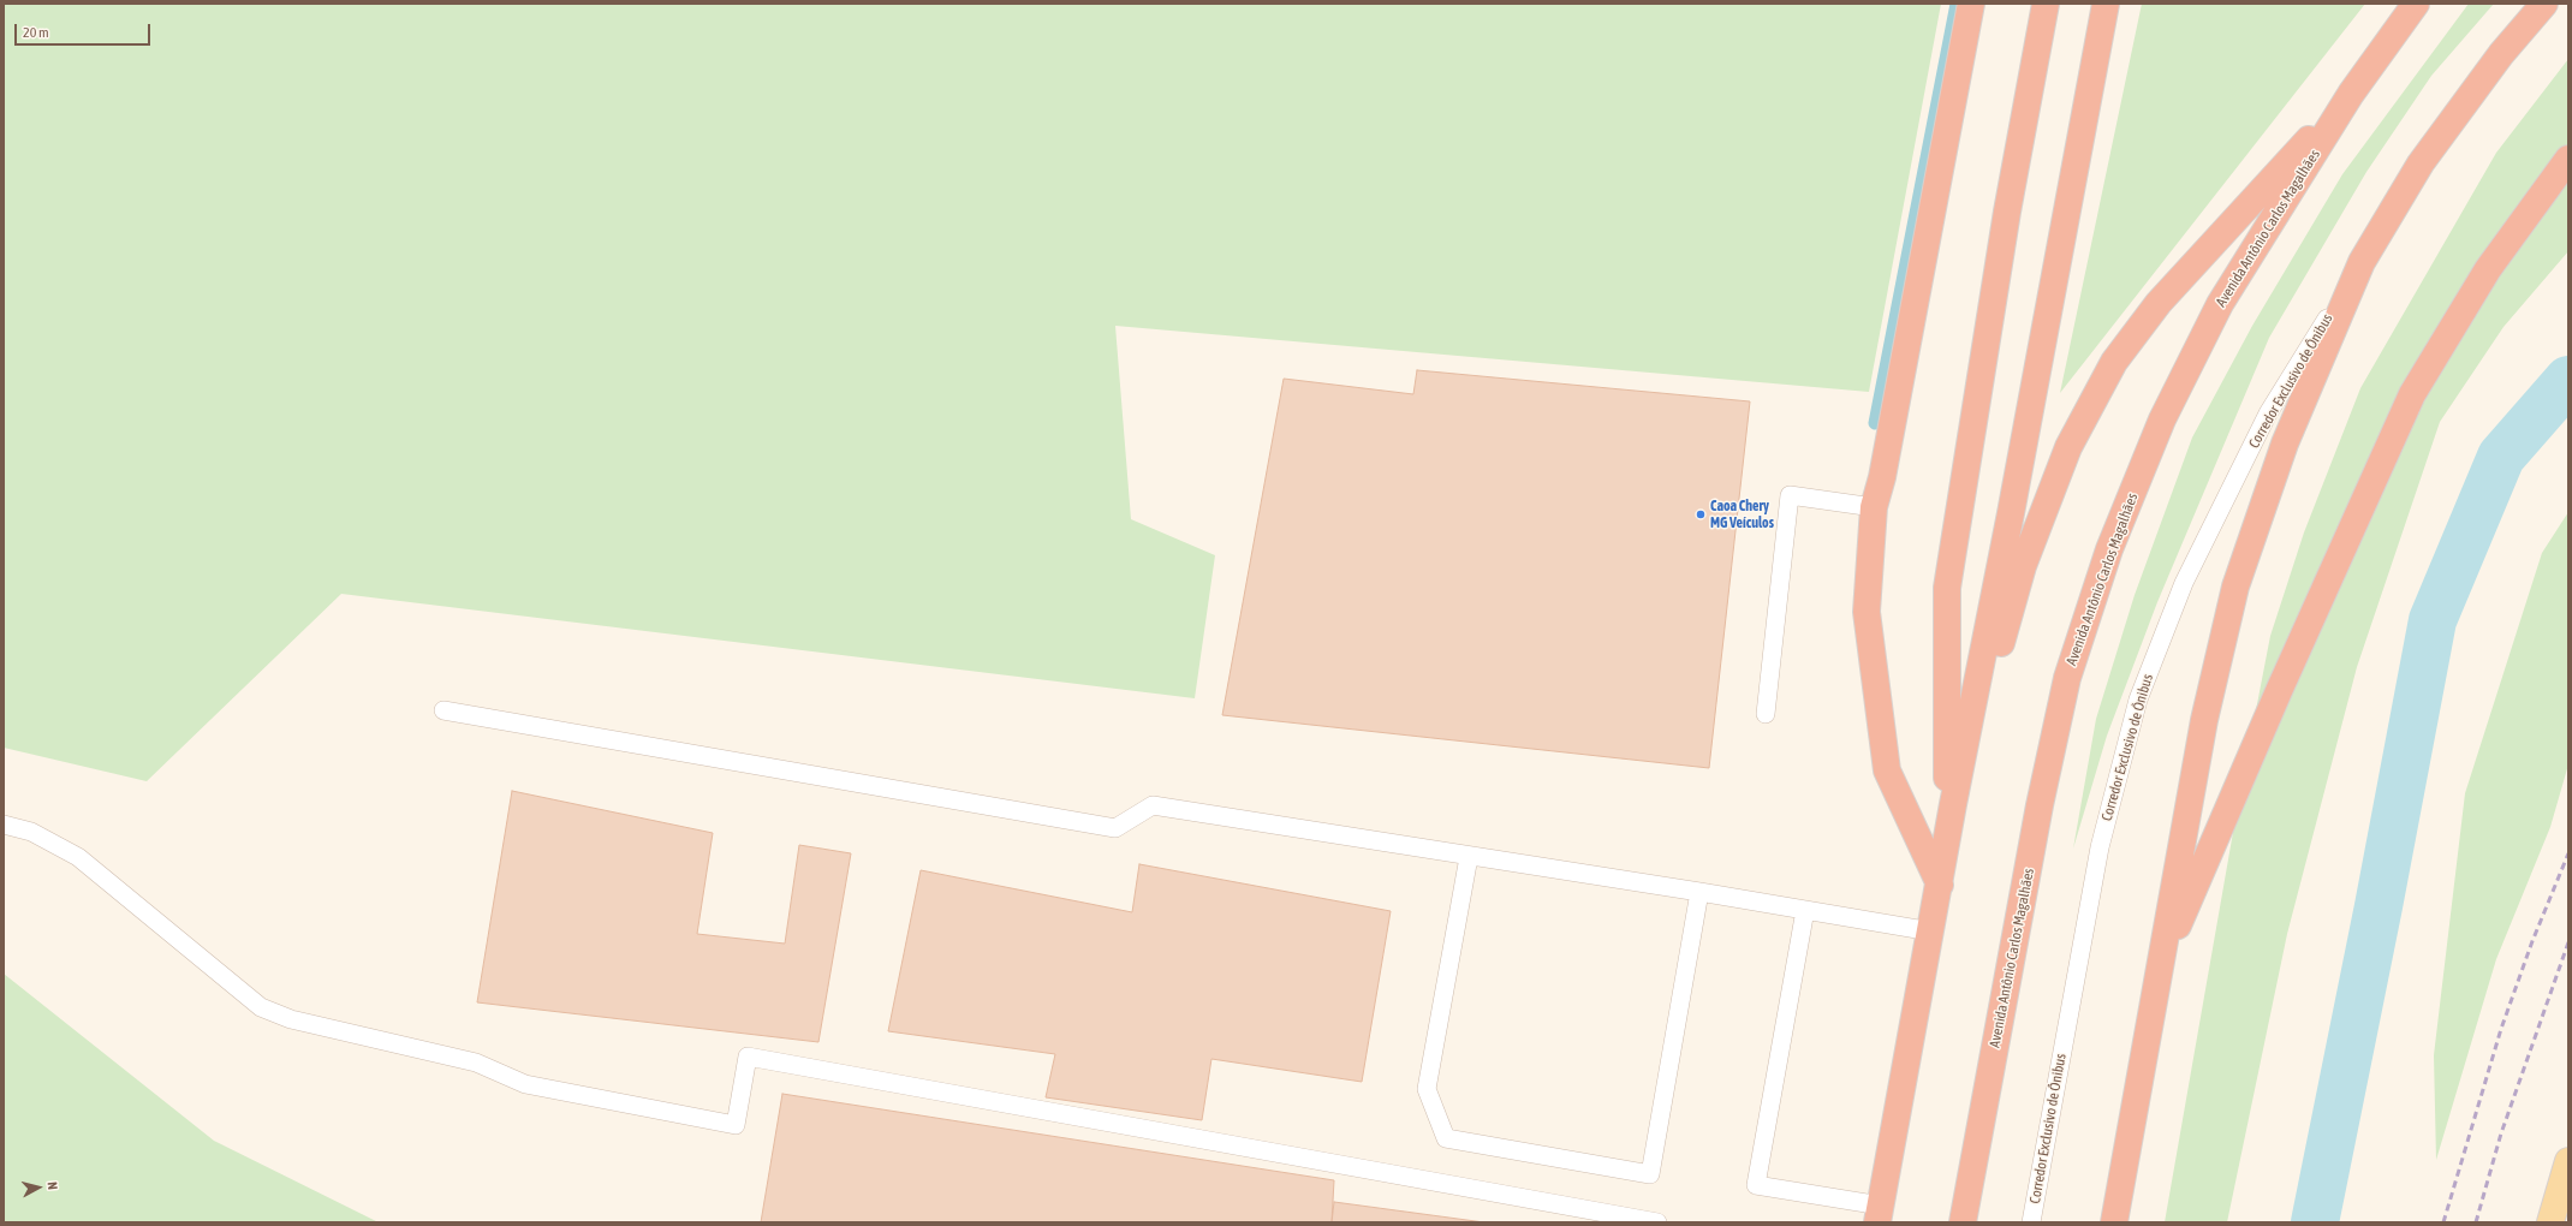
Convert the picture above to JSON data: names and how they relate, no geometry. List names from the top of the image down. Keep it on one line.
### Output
{"streets":{"highway":["Avenida Antônio Carlos Magalhães"],"lane":["Corredor Exclusivo de Ônibus"]},"places":["Caoa Chery MG Veículos"],"scale_bar":"20 m","north":"right"}
